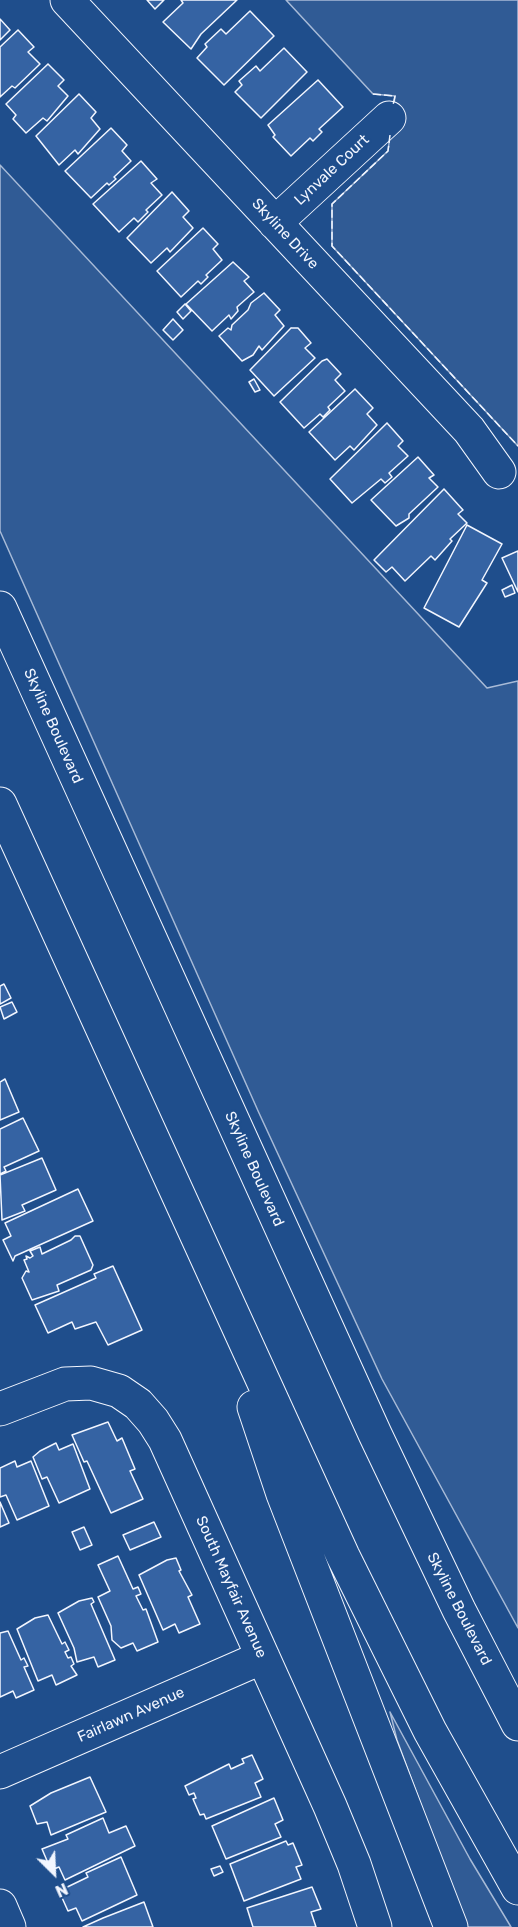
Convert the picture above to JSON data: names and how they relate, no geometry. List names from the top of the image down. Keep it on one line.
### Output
{"streets":{"main road":["Lynvale Court","Skyline Drive","Skyline Boulevard","South Mayfair Avenue","Fairlawn Avenue"]},"crossings":[["Lynvale Court","Skyline Drive"],["South Mayfair Avenue","Fairlawn Avenue"]],"north":"bottom right"}
